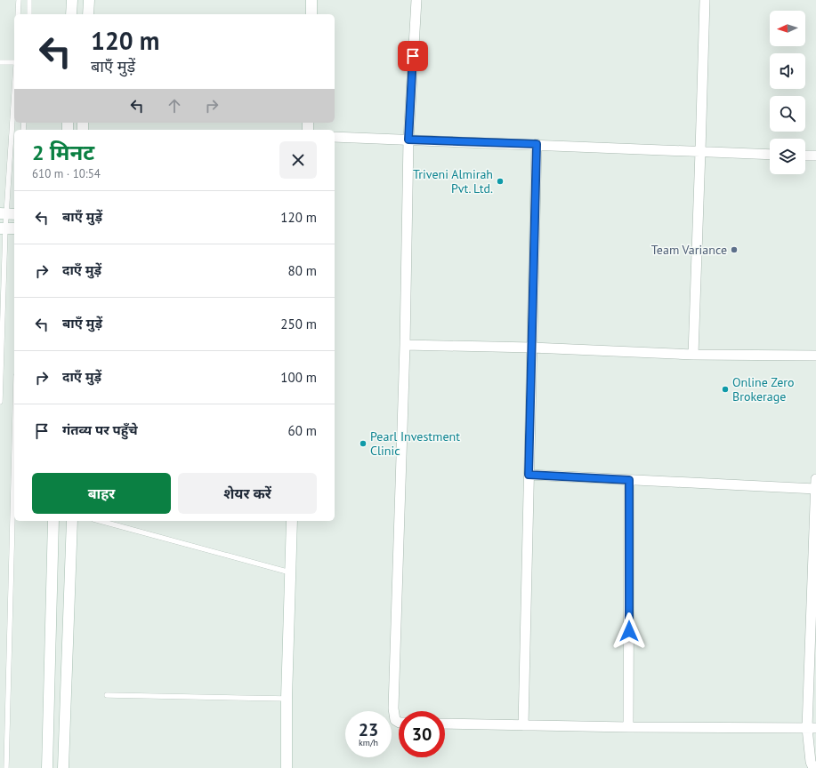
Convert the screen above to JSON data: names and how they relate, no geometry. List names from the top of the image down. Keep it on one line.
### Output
{"places":["Triveni Almirah Pvt. Ltd.","Team Variance","Online Zero Brokerage","Pearl Investment Clinic"],"north":"left","page":{"turn":["120 m","बाएँ मुड़ें"],"heading":["2 मिनट","610 m · 10:54"],"list":[{"name":"बाएँ मुड़ें","value":"120 m"},{"name":"दाएँ मुड़ें","value":"80 m"},{"name":"बाएँ मुड़ें","value":"250 m"},{"name":"दाएँ मुड़ें","value":"100 m"},{"name":"गंतव्य पर पहुँचे","value":"60 m"}],"buttons":["बाहर","शेयर करें"],"speed":"23 km/h","limit":"30"}}
